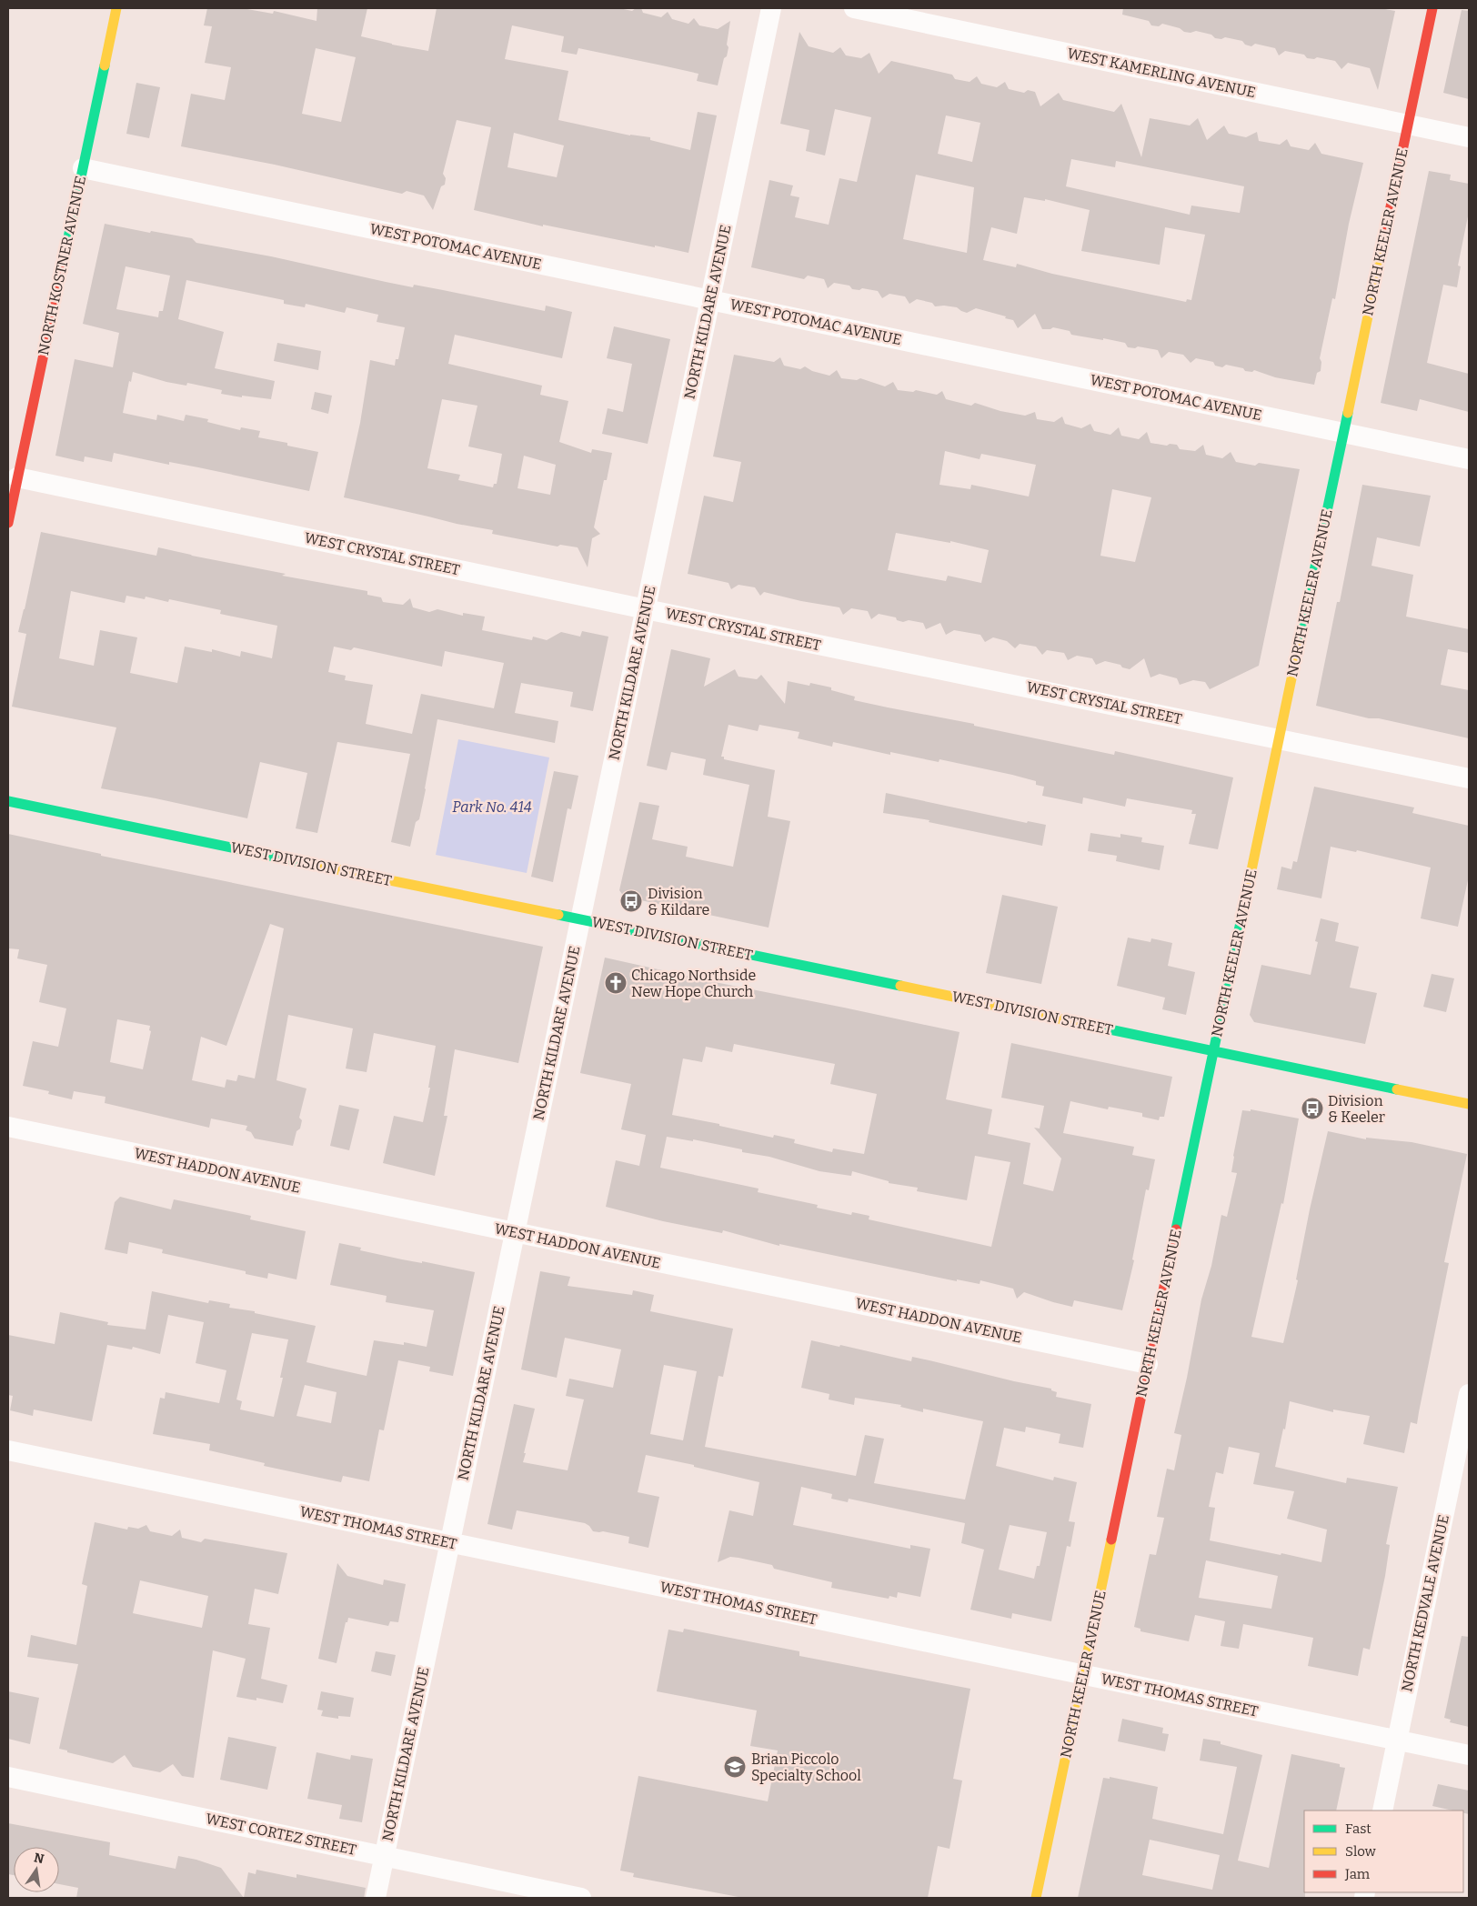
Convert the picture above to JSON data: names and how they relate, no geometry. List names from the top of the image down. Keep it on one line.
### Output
{"streets":{"street":["WEST KAMERLING AVENUE","NORTH KEELER AVENUE","WEST POTOMAC AVENUE","NORTH KOSTNER AVENUE","NORTH KILDARE AVENUE","WEST CRYSTAL STREET","WEST DIVISION STREET","WEST HADDON AVENUE","WEST THOMAS STREET","NORTH KEDVALE AVENUE","WEST CORTEZ STREET"]},"crossings":[["WEST KAMERLING AVENUE","NORTH KEELER AVENUE"],["NORTH KEELER AVENUE","WEST POTOMAC AVENUE"],["NORTH KEELER AVENUE","WEST CRYSTAL STREET"],["NORTH KEELER AVENUE","WEST DIVISION STREET"],["NORTH KEELER AVENUE","WEST HADDON AVENUE"],["NORTH KEELER AVENUE","WEST THOMAS STREET"],["WEST POTOMAC AVENUE","NORTH KOSTNER AVENUE"],["WEST POTOMAC AVENUE","NORTH KILDARE AVENUE"],["NORTH KOSTNER AVENUE","WEST CRYSTAL STREET"],["NORTH KILDARE AVENUE","WEST CRYSTAL STREET"],["NORTH KILDARE AVENUE","WEST DIVISION STREET"],["NORTH KILDARE AVENUE","WEST HADDON AVENUE"],["NORTH KILDARE AVENUE","WEST THOMAS STREET"],["NORTH KILDARE AVENUE","WEST CORTEZ STREET"],["WEST THOMAS STREET","NORTH KEDVALE AVENUE"]],"parks":["Park No. 414"],"places":{"bus stop":["Division & Kildare","Division & Keeler"],"church":["Chicago Northside New Hope Church"],"school or university":["Brian Piccolo Specialty School"]},"legend":["Fast","Slow","Jam"],"north":"top"}
